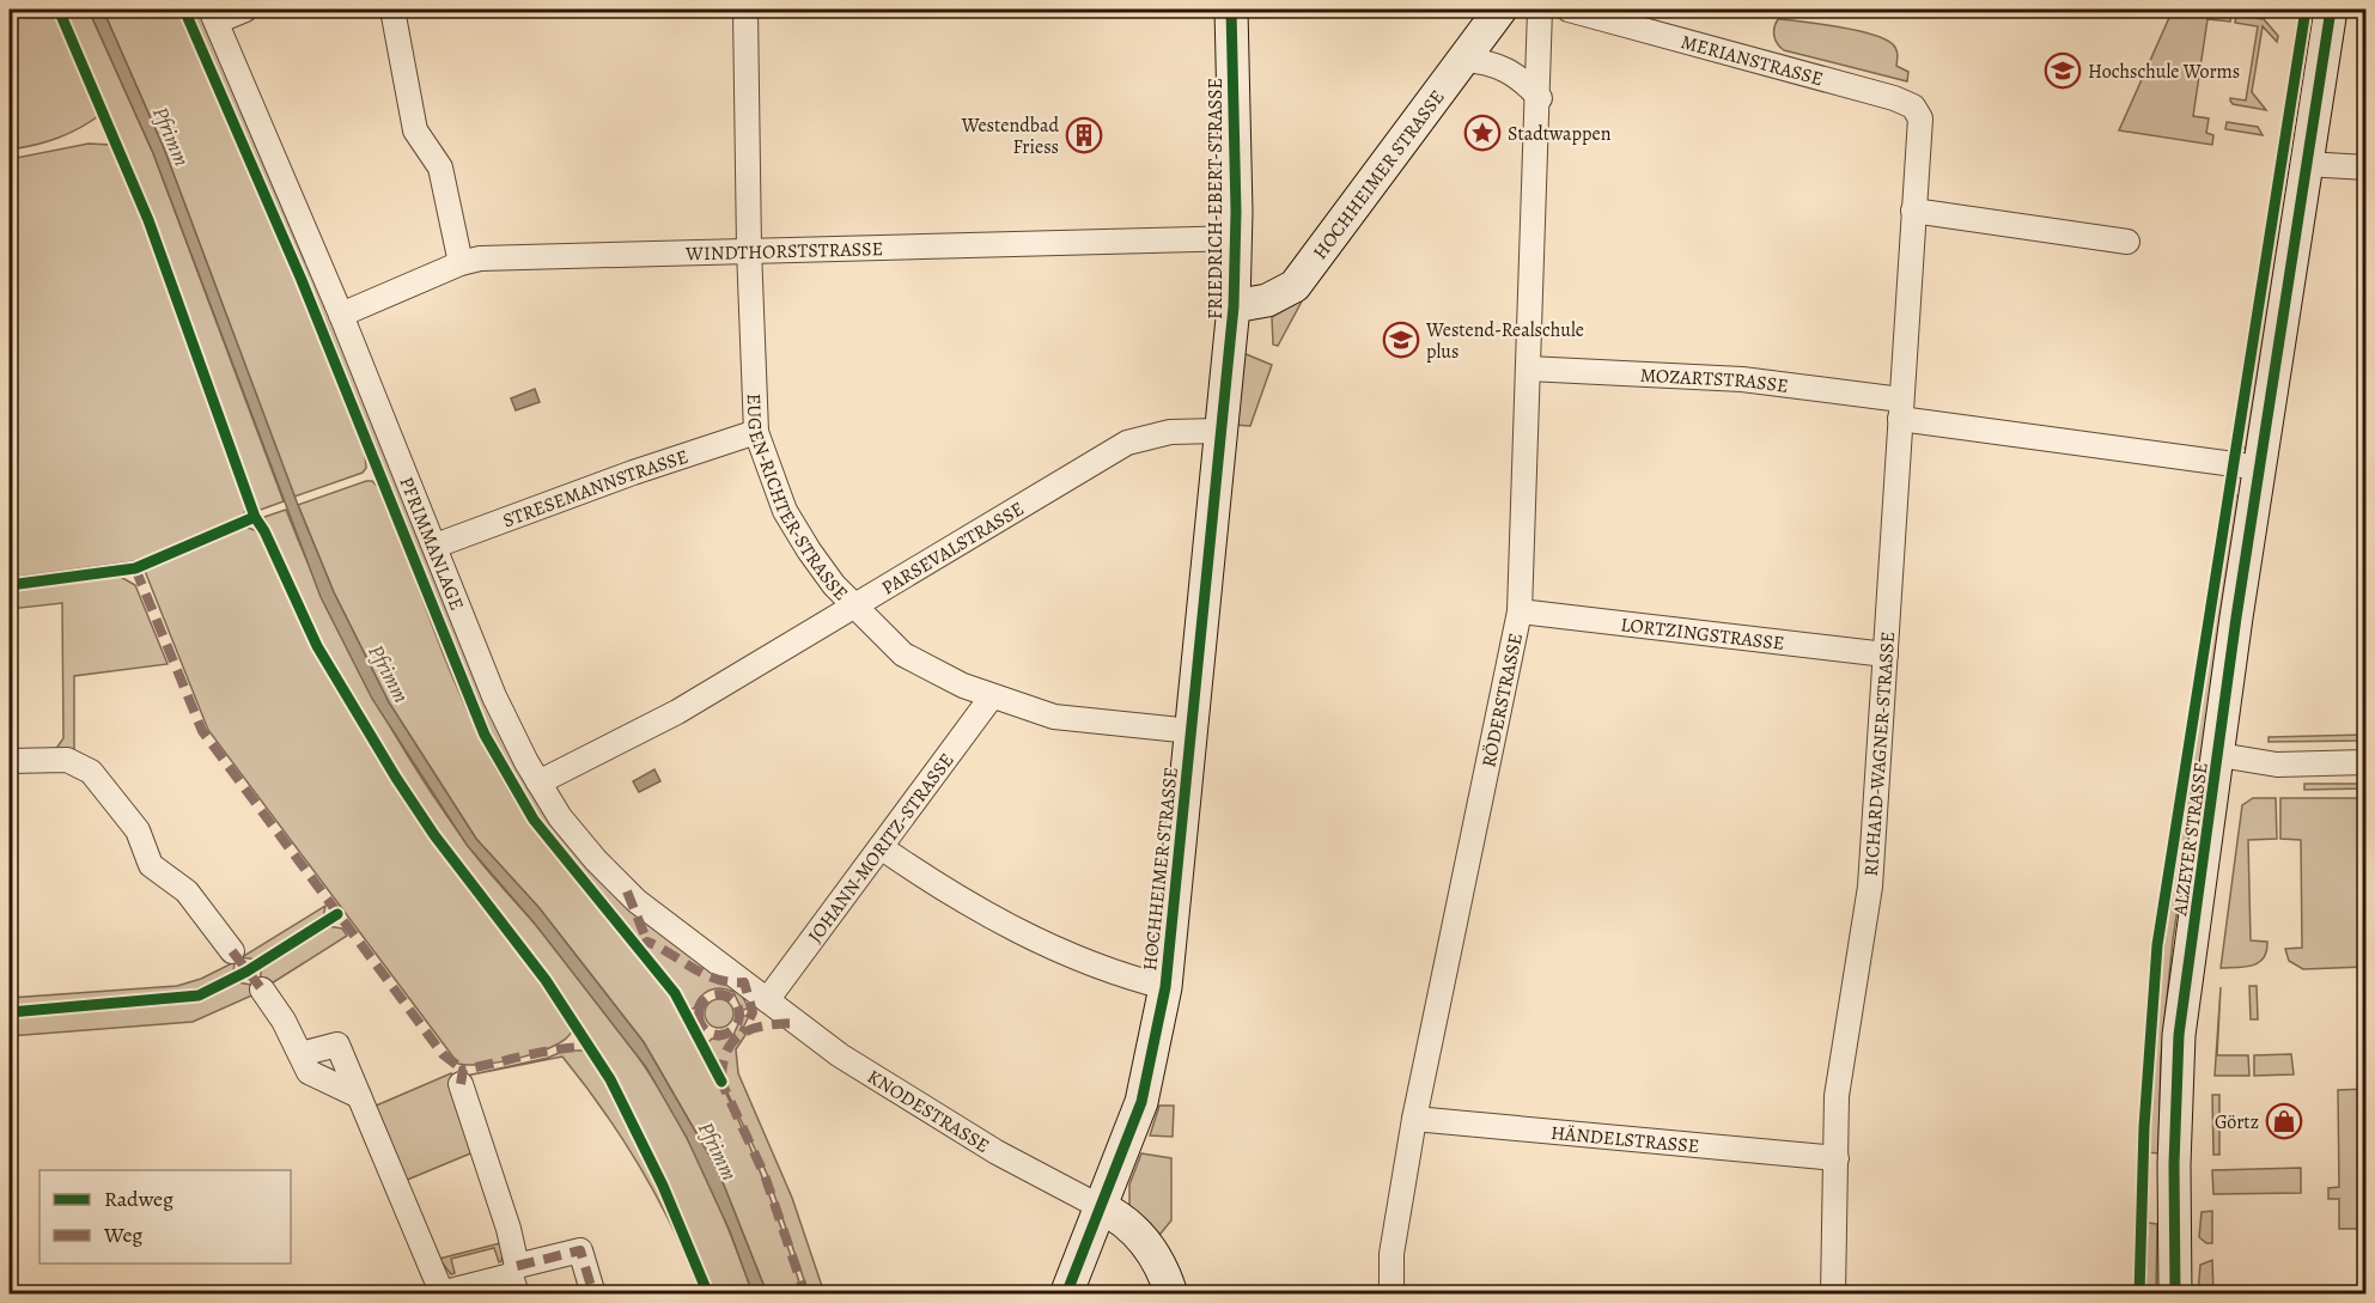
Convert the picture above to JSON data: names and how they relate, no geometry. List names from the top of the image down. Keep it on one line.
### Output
{"streets":{"street":["MERIANSTRASSE","HOCHHEIMER STRASSE","FRIEDRICH-EBERT-STRASSE","WINDTHORSTSTRASSE","MOZARTSTRASSE","STRESEMANNSTRASSE","EUGEN-RICHTER-STRASSE","PFRIMMANLAGE","PARSEVALSTRASSE","LORTZINGSTRASSE","RÖDERSTRASSE","RICHARD-WAGNER-STRASSE","ALZEYER STRASSE","JOHANN-MORITZ-STRASSE","KNODESTRASSE","HÄNDELSTRASSE"]},"crossings":[["MERIANSTRASSE","RICHARD-WAGNER-STRASSE"],["HOCHHEIMER STRASSE","FRIEDRICH-EBERT-STRASSE"],["HOCHHEIMER STRASSE","EUGEN-RICHTER-STRASSE"],["HOCHHEIMER STRASSE","PARSEVALSTRASSE"],["HOCHHEIMER STRASSE","KNODESTRASSE"],["FRIEDRICH-EBERT-STRASSE","WINDTHORSTSTRASSE"],["FRIEDRICH-EBERT-STRASSE","PARSEVALSTRASSE"],["WINDTHORSTSTRASSE","EUGEN-RICHTER-STRASSE"],["WINDTHORSTSTRASSE","PFRIMMANLAGE"],["MOZARTSTRASSE","RÖDERSTRASSE"],["MOZARTSTRASSE","RICHARD-WAGNER-STRASSE"],["MOZARTSTRASSE","ALZEYER STRASSE"],["STRESEMANNSTRASSE","EUGEN-RICHTER-STRASSE"],["STRESEMANNSTRASSE","PFRIMMANLAGE"],["EUGEN-RICHTER-STRASSE","PARSEVALSTRASSE"],["EUGEN-RICHTER-STRASSE","JOHANN-MORITZ-STRASSE"],["PFRIMMANLAGE","PARSEVALSTRASSE"],["PFRIMMANLAGE","JOHANN-MORITZ-STRASSE"],["PFRIMMANLAGE","KNODESTRASSE"],["LORTZINGSTRASSE","RÖDERSTRASSE"],["LORTZINGSTRASSE","RICHARD-WAGNER-STRASSE"],["RÖDERSTRASSE","HÄNDELSTRASSE"],["RICHARD-WAGNER-STRASSE","HÄNDELSTRASSE"],["JOHANN-MORITZ-STRASSE","KNODESTRASSE"]],"water":["Pfrimm"],"places":{"school or university":["Hochschule Worms","Westend-Realschule plus"],"place":["Stadtwappen"],"building":["Westendbad Friess"],"shop":["Görtz"]},"legend":["Radweg","Weg"]}
